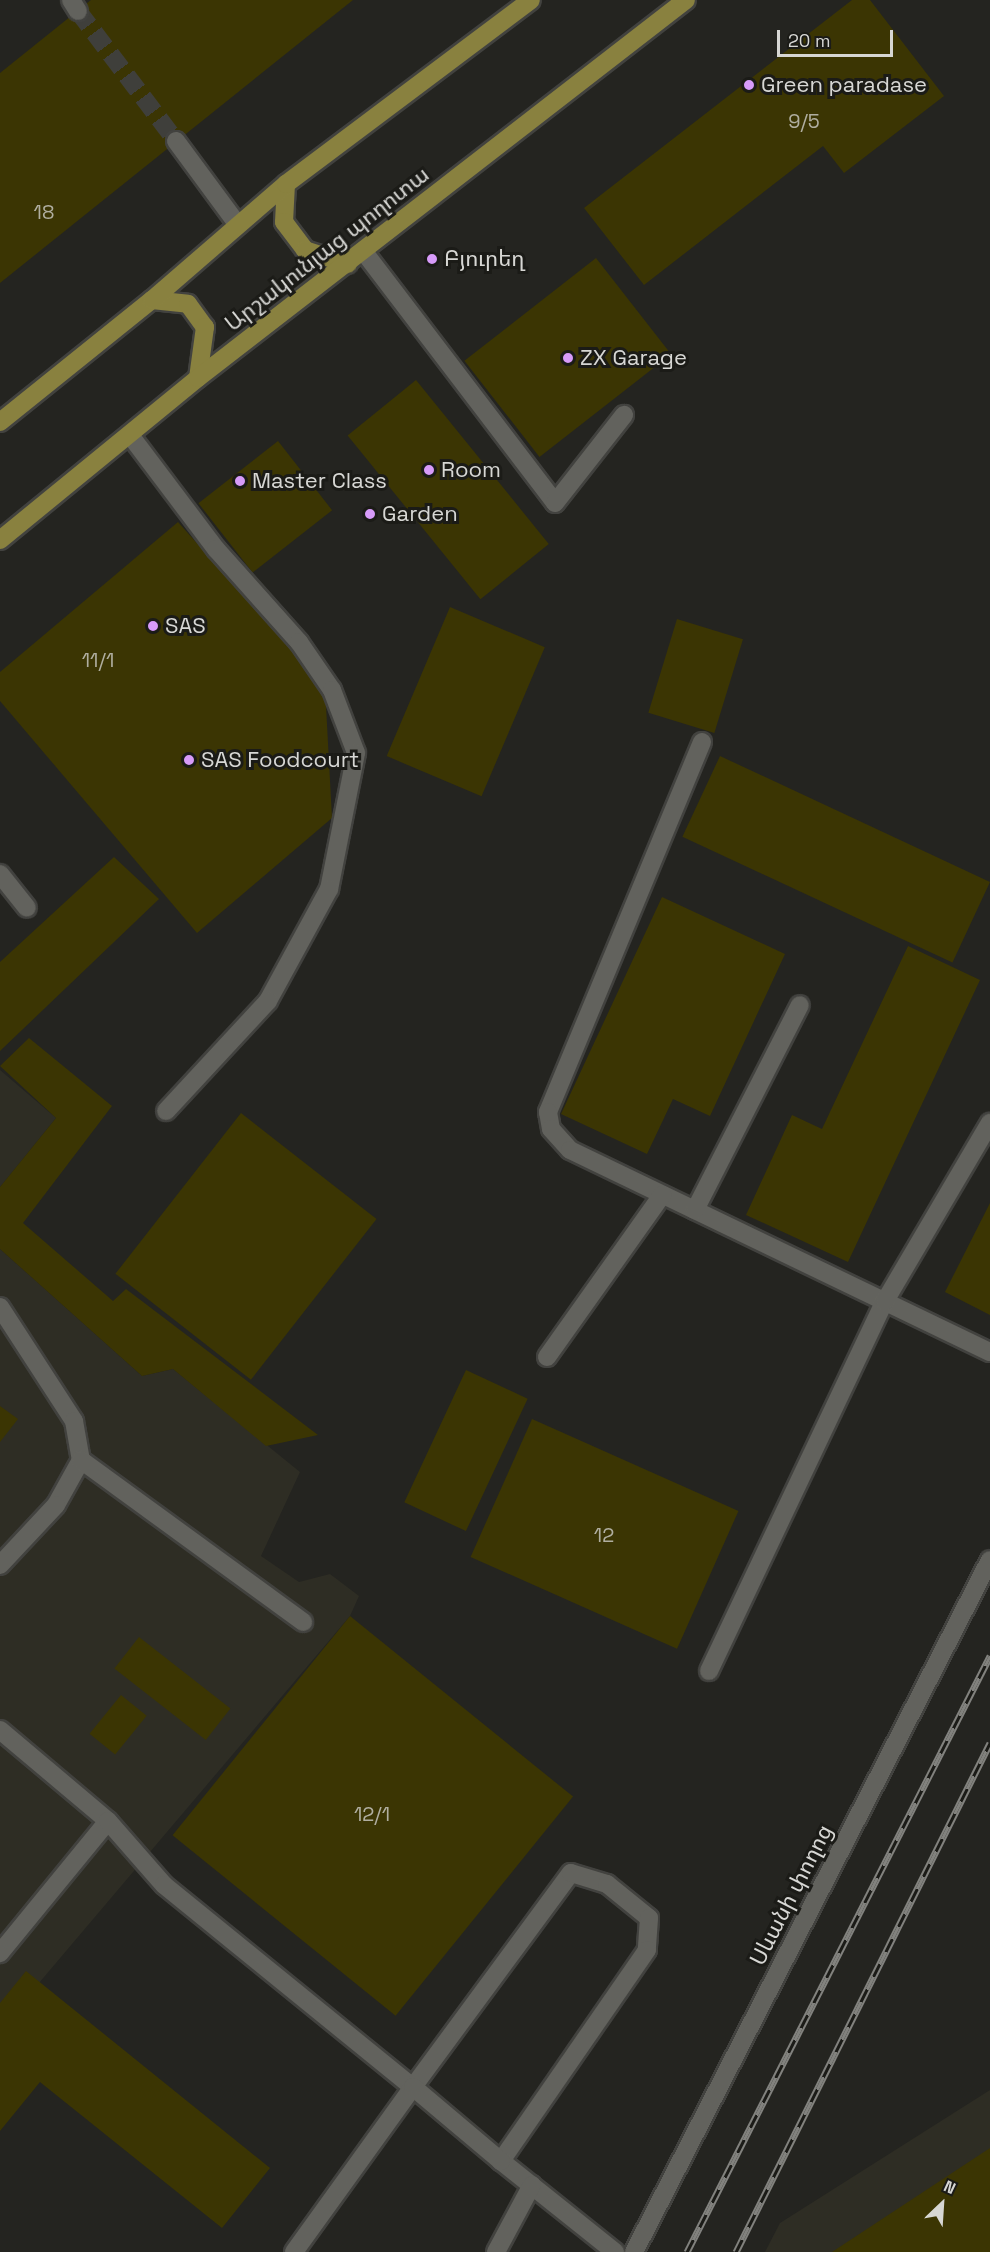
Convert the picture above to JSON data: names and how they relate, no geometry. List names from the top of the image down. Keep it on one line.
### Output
{"streets":{"main road":["Արշակունյաց պողոտա"],"street":["Սևանի փողոց"]},"places":["Green paradase","Բյուրեղ","ZX Garage","Room","Master Class","Garden","SAS","SAS Foodcourt"],"house_numbers":["9/5","18","11/1","12","12/1"],"scale_bar":"20 m","north":"top right"}
